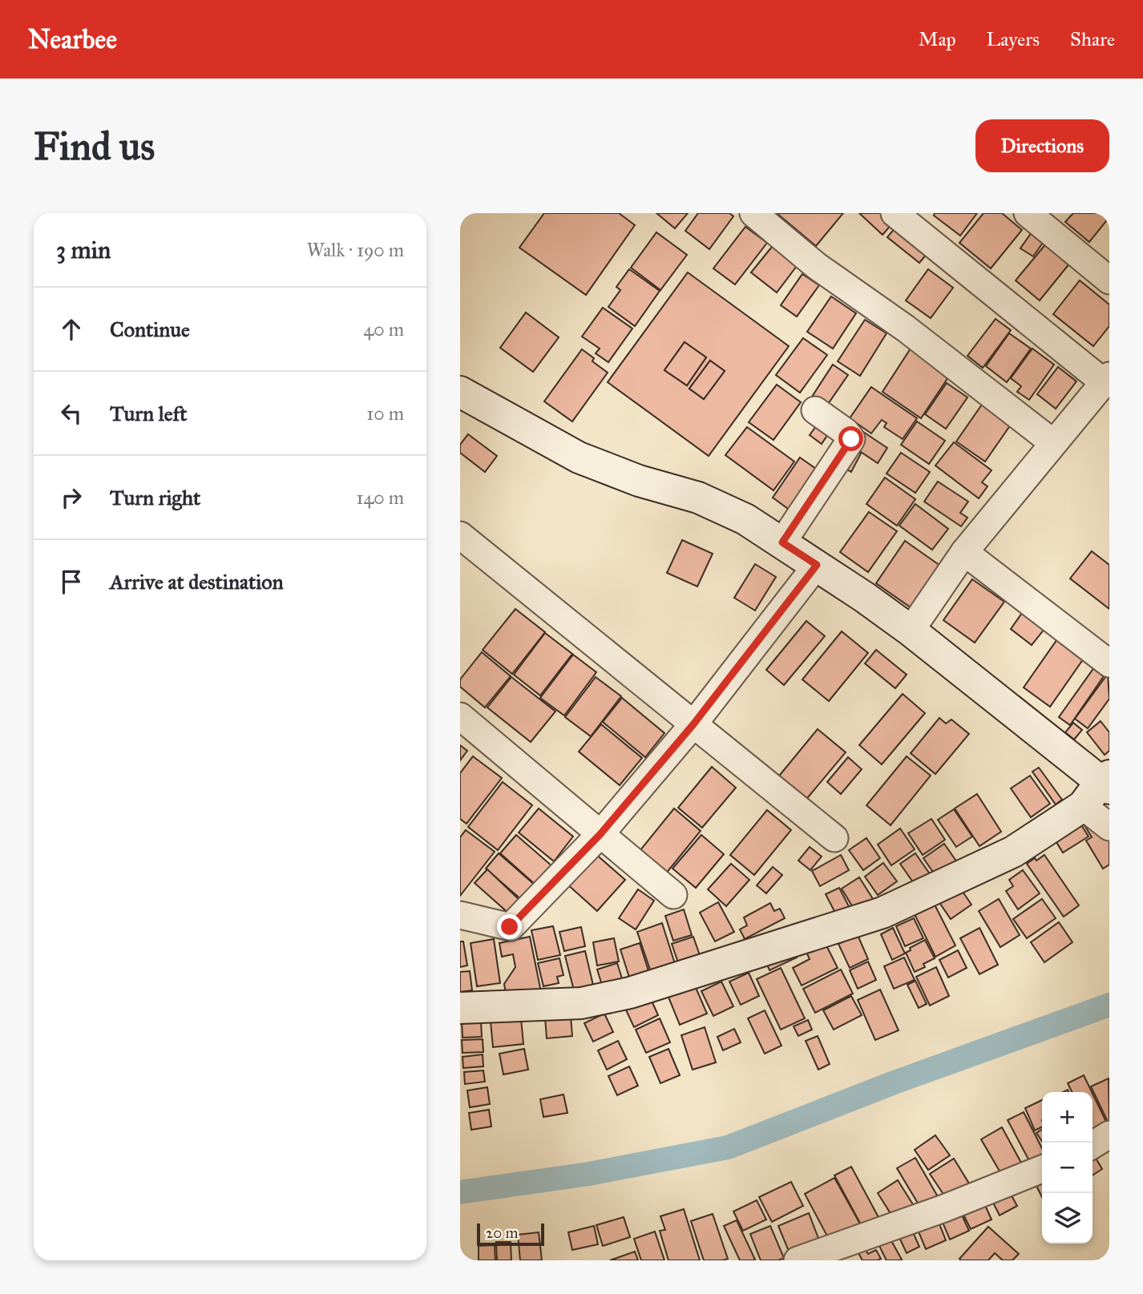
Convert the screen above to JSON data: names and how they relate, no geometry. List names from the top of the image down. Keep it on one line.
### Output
{"scale_bar":"20 m","page":{"header":"Nearbee","nav":["Map","Layers","Share"],"buttons":"Directions","title":"Find us","heading":["3 min","Walk · 190 m"],"list":[["Continue","40 m"],["Turn left","10 m"],["Turn right","140 m"],"Arrive at destination"],"map_buttons":["+","−"],"scale":"20 m"}}
